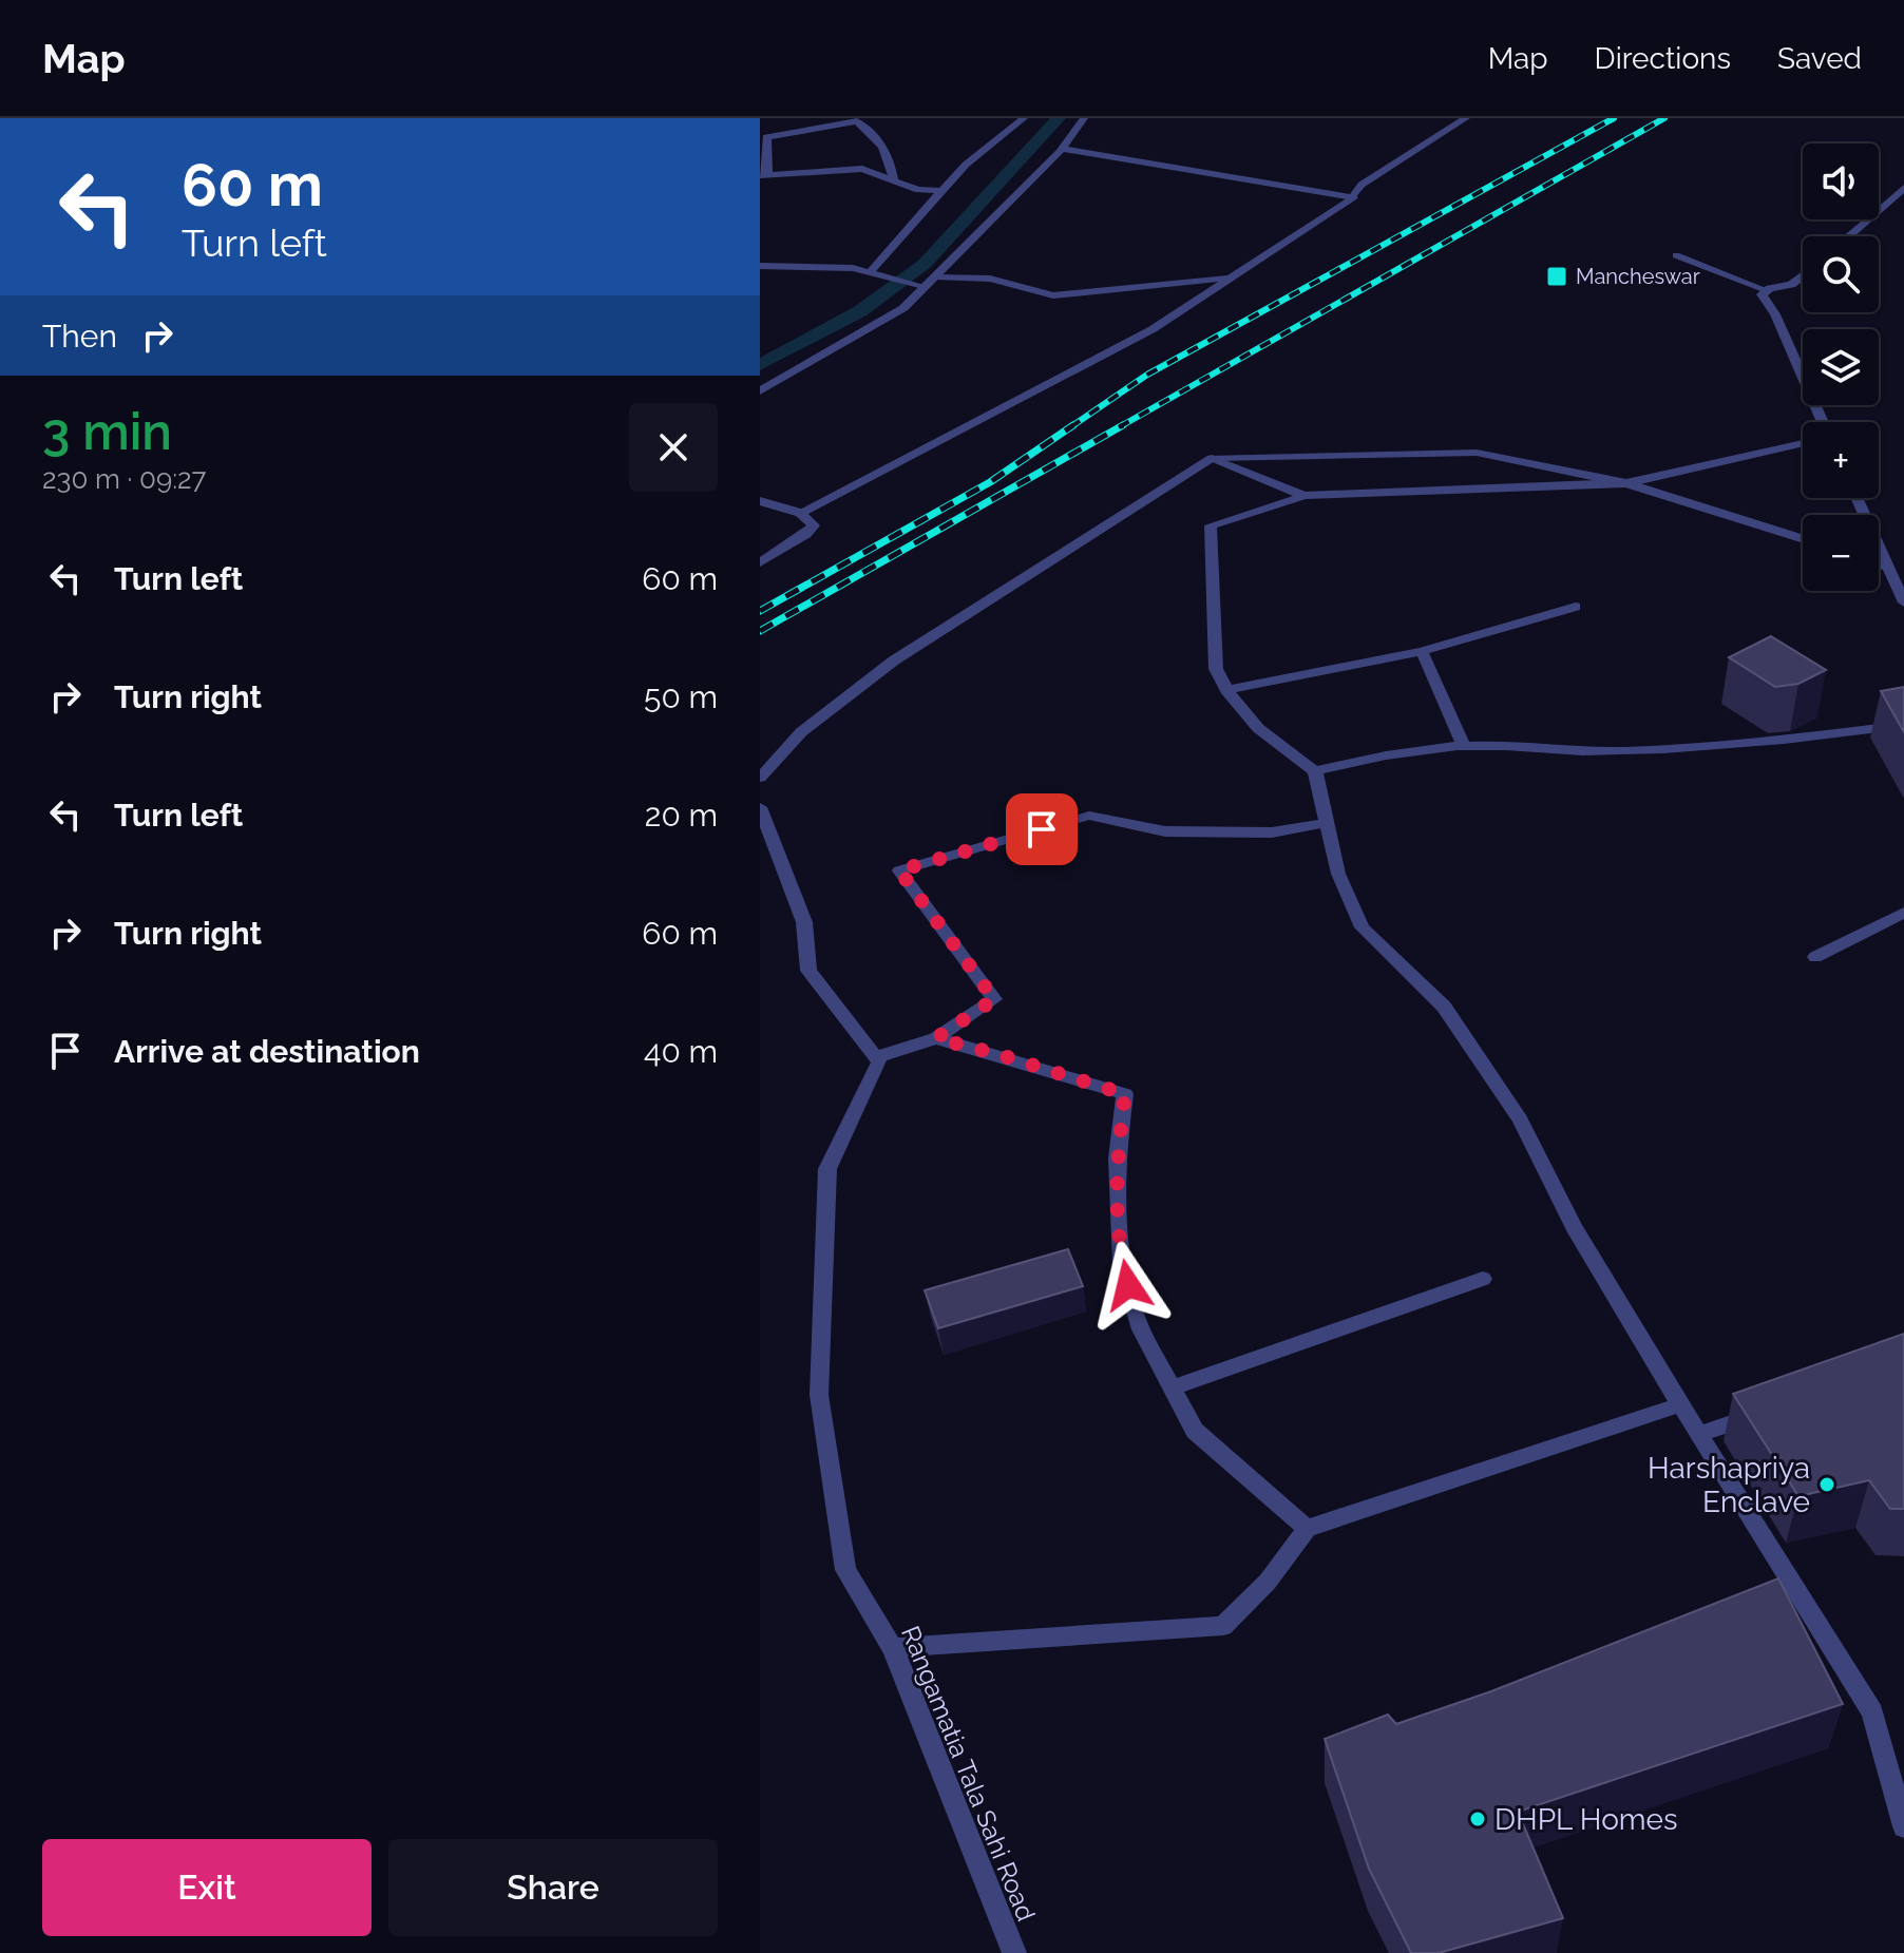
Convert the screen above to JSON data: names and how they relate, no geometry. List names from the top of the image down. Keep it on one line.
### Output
{"streets":{"street":["Rangamatia Tala Sahi Road"]},"places":{"transit":["Mancheswar"],"other":["Harshapriya Enclave","DHPL Homes"]},"page":{"header":"Map","nav":["Map","Directions","Saved"],"turn":["60 m","Turn left"],"map_buttons":["+","−"],"then":"Then","heading":["3 min","230 m · 09:27"],"list":[{"name":"Turn left","value":"60 m"},{"name":"Turn right","value":"50 m"},{"name":"Turn left","value":"20 m"},{"name":"Turn right","value":"60 m"},{"name":"Arrive at destination","value":"40 m"}],"buttons":["Exit","Share"]}}
